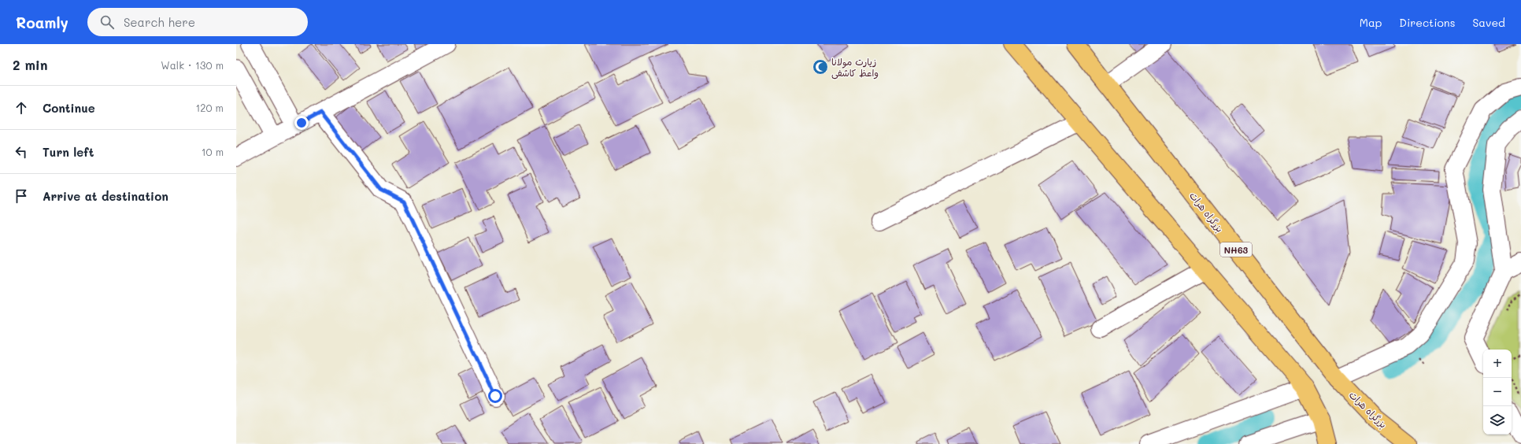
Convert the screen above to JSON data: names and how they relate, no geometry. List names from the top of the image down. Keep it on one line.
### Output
{"streets":{"highway":["بزرگراه هرات","NH63"]},"places":{"mosque":["زیارت مولانا واعظ کاشفی"]},"page":{"header":"Roamly","search":"Search here","nav":["Map","Directions","Saved"],"heading":["2 min","Walk · 130 m"],"list":[["Continue","120 m"],["Turn left","10 m"],"Arrive at destination"],"map_buttons":["+","−"]}}
